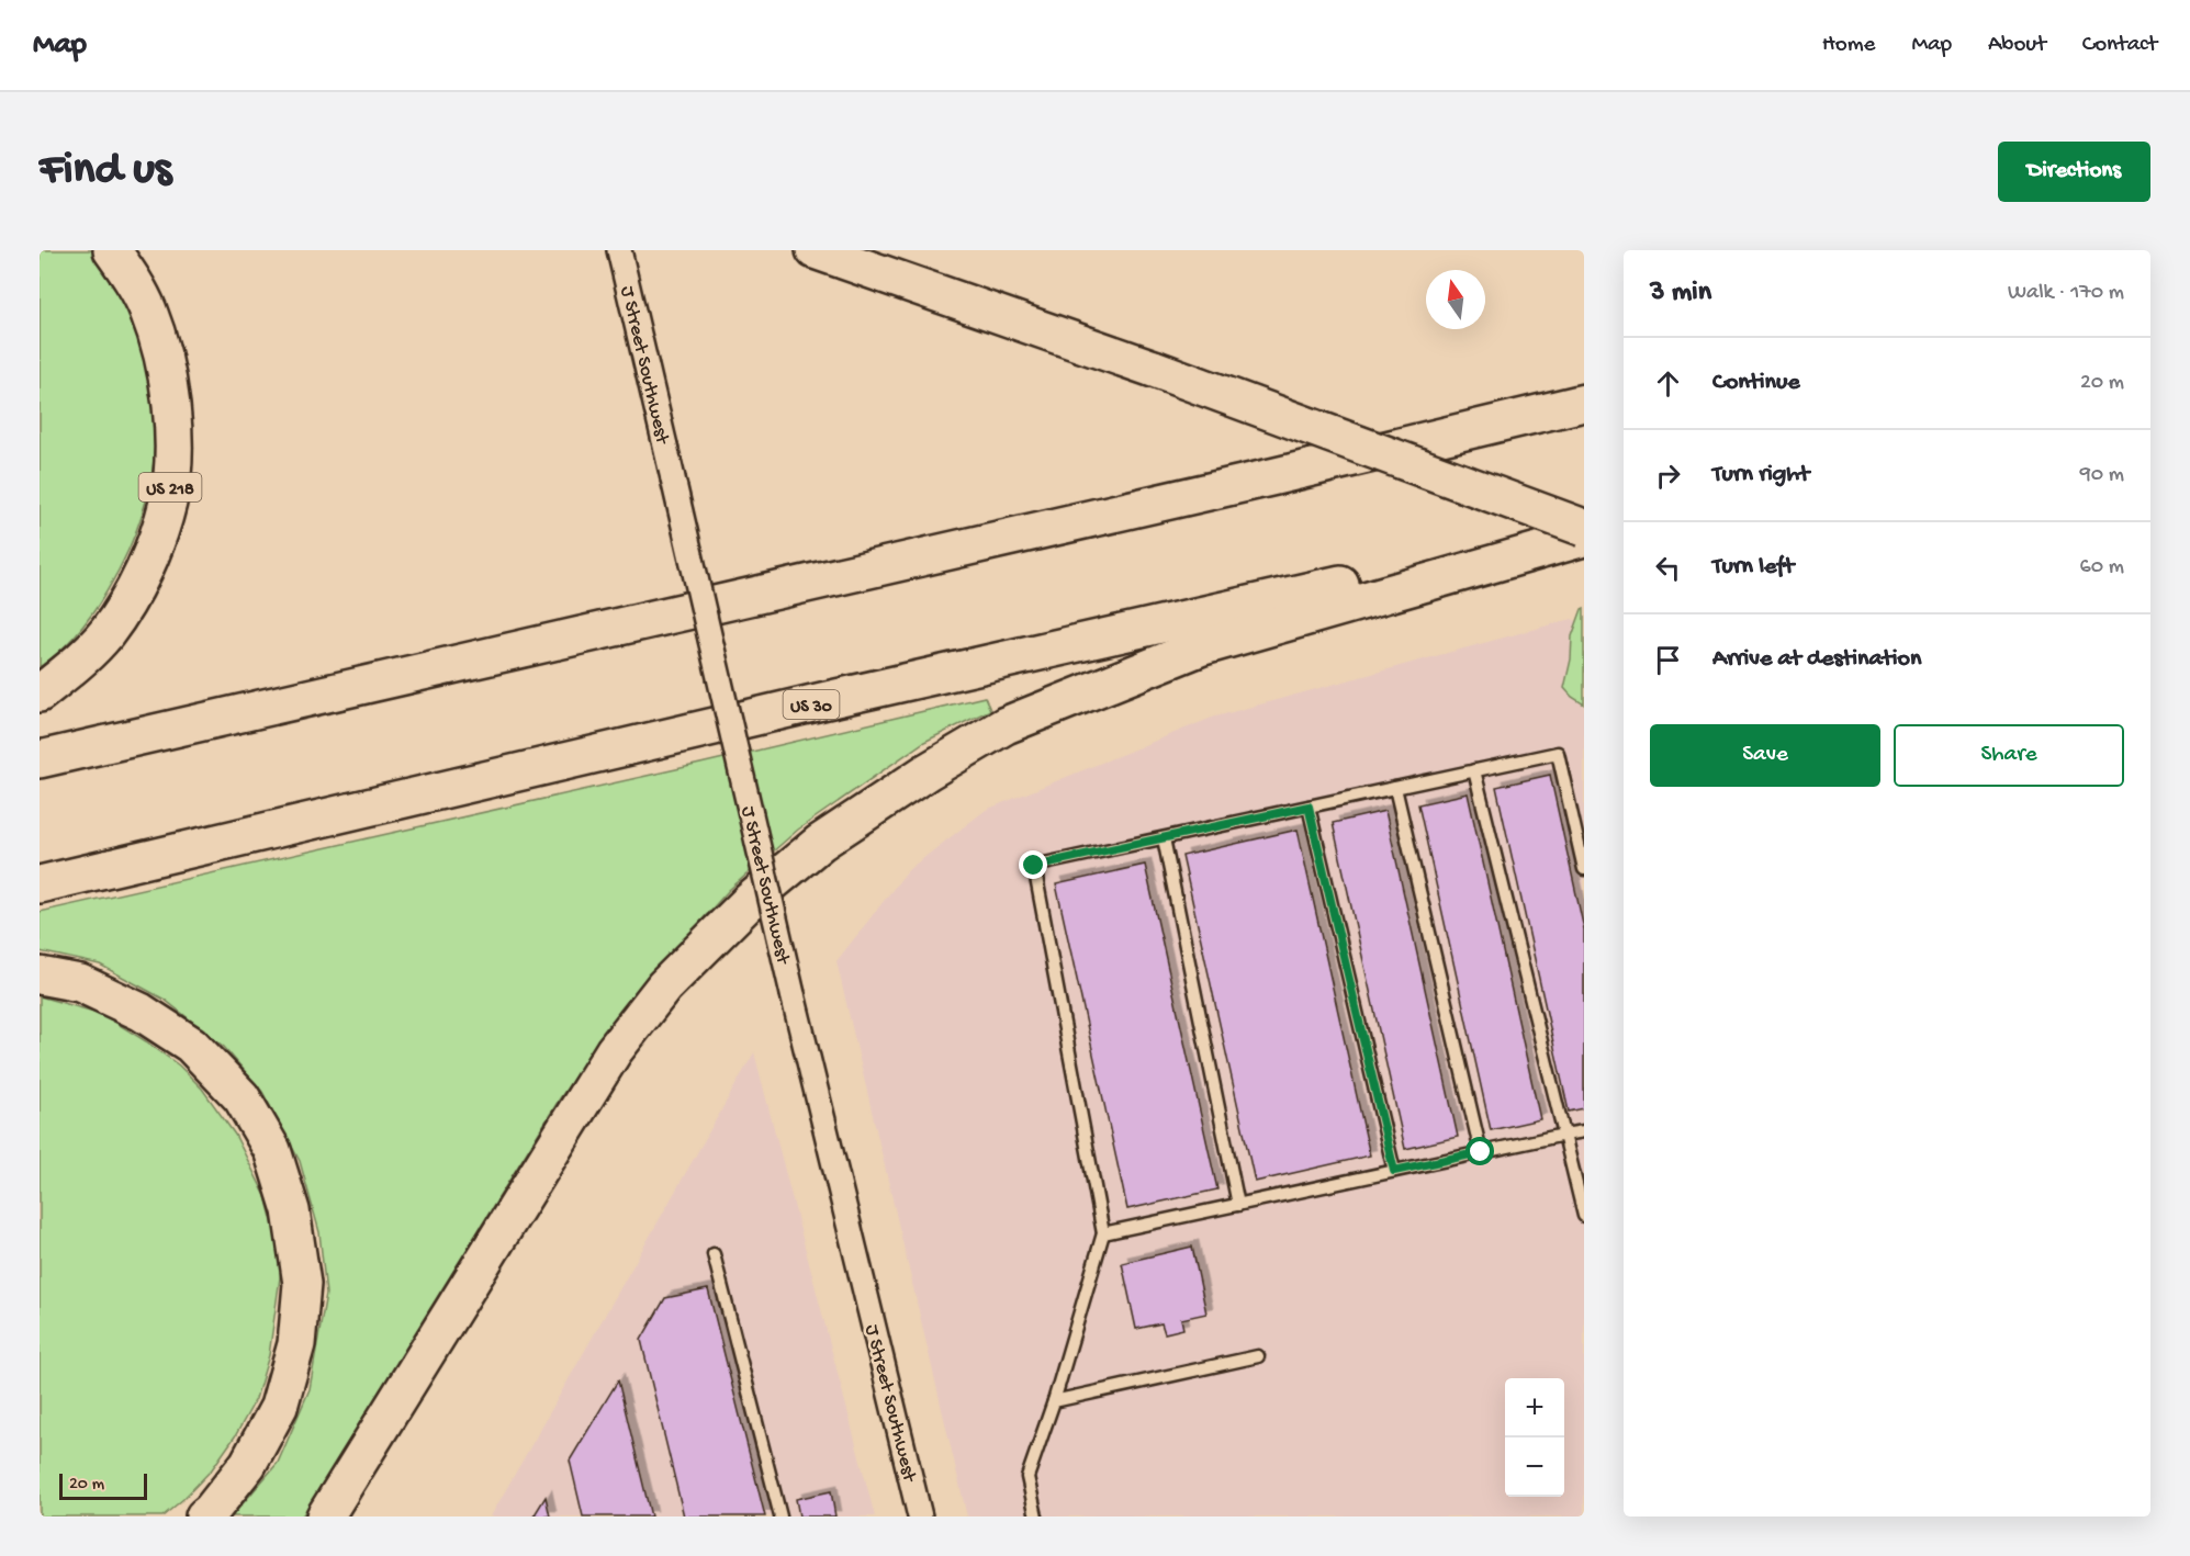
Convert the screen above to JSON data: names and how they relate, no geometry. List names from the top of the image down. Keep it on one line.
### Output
{"streets":{"highway":["US 218","US 30"],"street":["J Street Southwest"]},"scale_bar":"20 m","north":"top","page":{"header":"Map","nav":["Home","Map","About","Contact"],"buttons":["Directions",["Save","Share"]],"title":"Find us","heading":["3 min","Walk · 170 m"],"list":[["Continue","20 m"],["Turn right","90 m"],["Turn left","60 m"],"Arrive at destination"],"map_buttons":["+","−"],"scale":"20 m"}}
